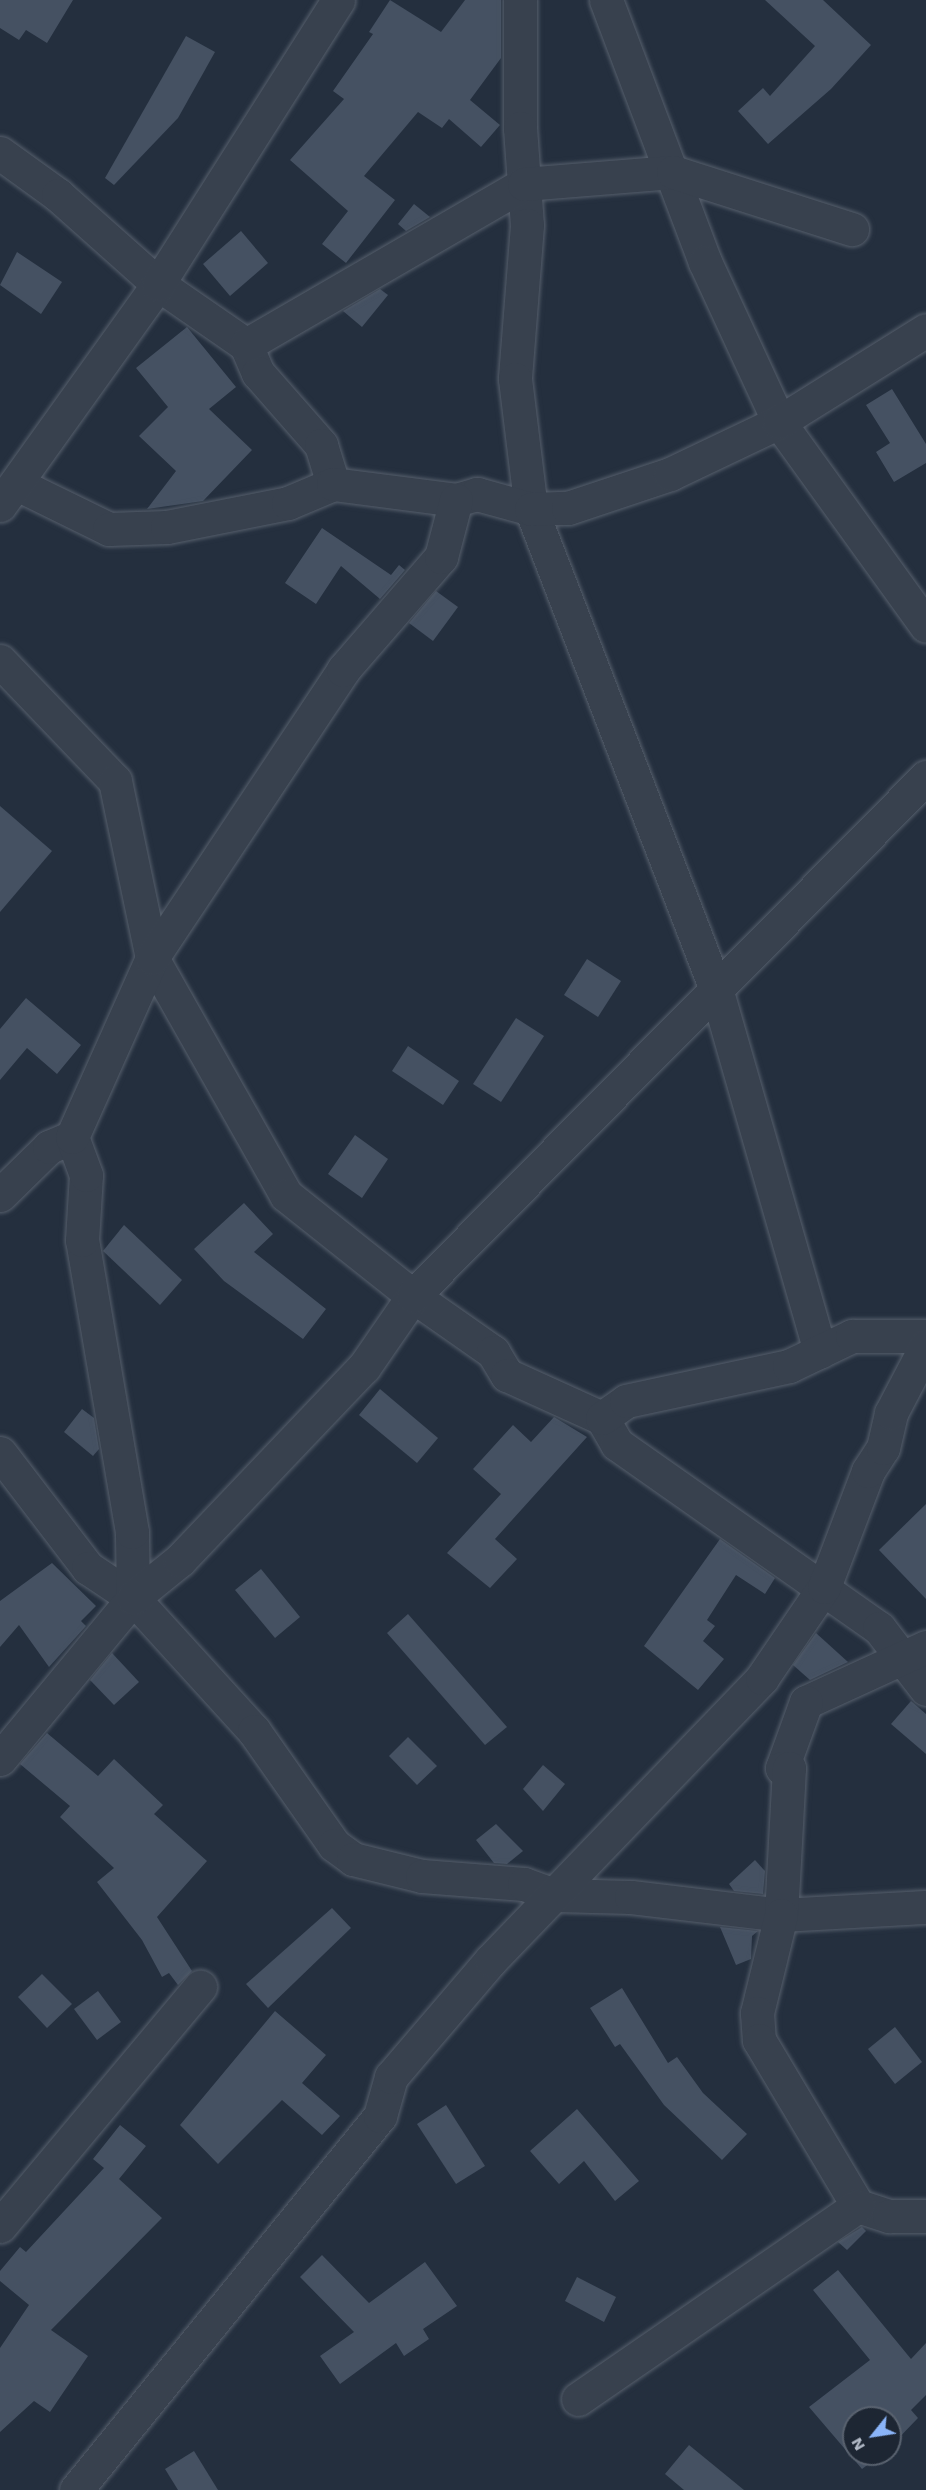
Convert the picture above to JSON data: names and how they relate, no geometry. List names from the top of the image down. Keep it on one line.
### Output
{"north":"bottom left"}
